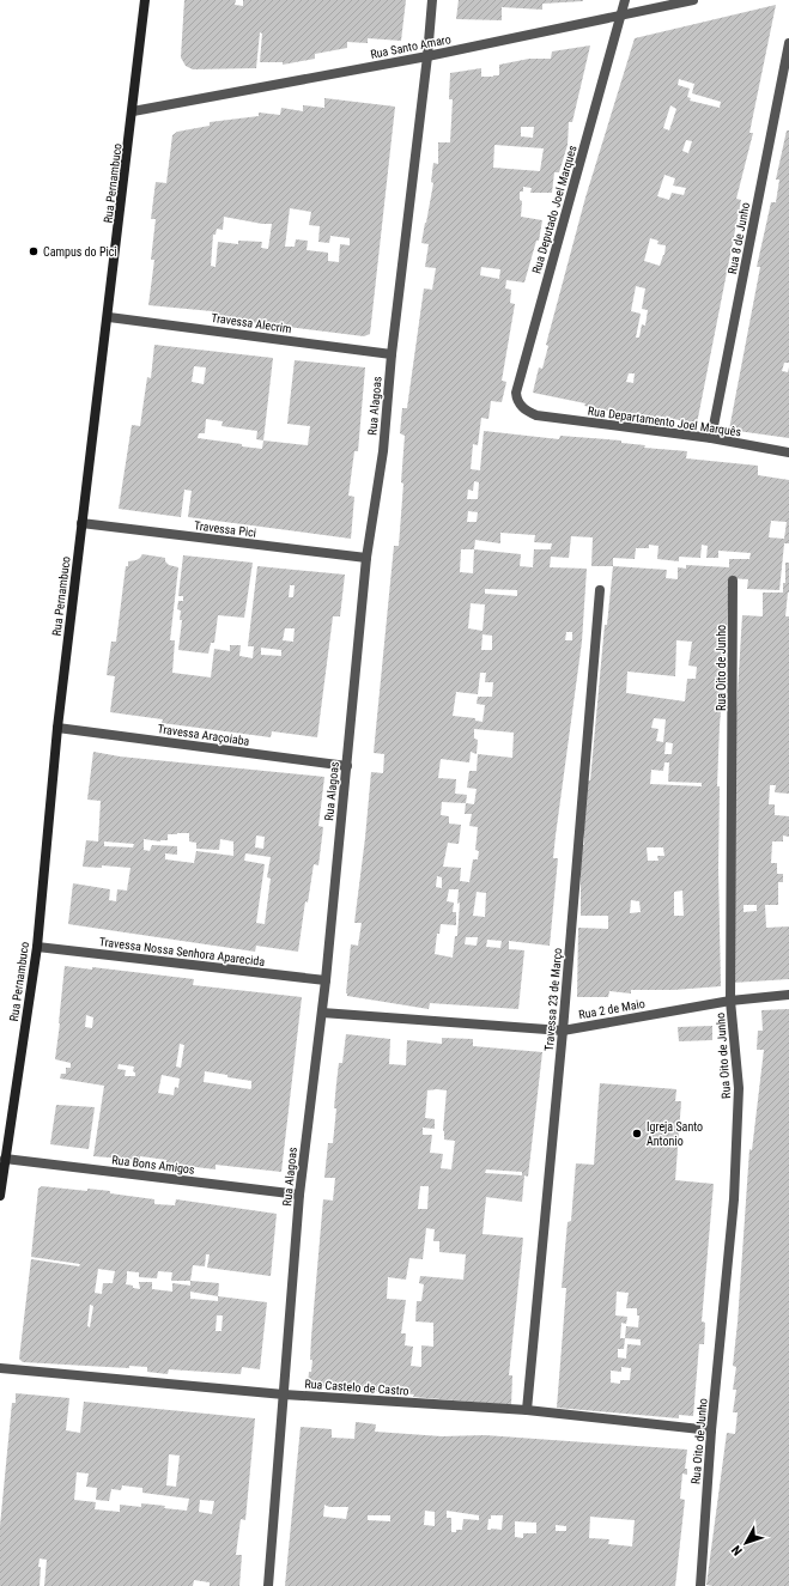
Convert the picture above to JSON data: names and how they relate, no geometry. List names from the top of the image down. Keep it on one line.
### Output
{"streets":{"street":["Rua Santo Amaro","Rua Pernambuco","Rua Deputado Joel Marques","Rua 8 de Junho","Travessa Alecrim","Rua Alagoas","Rua Departamento Joel Marquês","Travessa Pici","Rua Oito de Junho","Travessa Araçoiaba","Travessa Nossa Senhora Aparecida","Travessa 23 de Março","Rua 2 de Maio","Rua Bons Amigos","Rua Castelo de Castro"]},"crossings":[["Rua Santo Amaro","Rua Pernambuco"],["Rua Santo Amaro","Rua Deputado Joel Marques"],["Rua Santo Amaro","Rua Alagoas"],["Rua Pernambuco","Travessa Alecrim"],["Rua Pernambuco","Travessa Pici"],["Rua Pernambuco","Travessa Araçoiaba"],["Rua Pernambuco","Travessa Nossa Senhora Aparecida"],["Rua Pernambuco","Rua Bons Amigos"],["Rua Deputado Joel Marques","Rua Departamento Joel Marquês"],["Rua 8 de Junho","Rua Departamento Joel Marquês"],["Travessa Alecrim","Rua Alagoas"],["Rua Alagoas","Travessa Pici"],["Rua Alagoas","Travessa Araçoiaba"],["Rua Alagoas","Travessa Nossa Senhora Aparecida"],["Rua Alagoas","Rua 2 de Maio"],["Rua Alagoas","Rua Bons Amigos"],["Rua Alagoas","Rua Castelo de Castro"],["Rua Oito de Junho","Rua 2 de Maio"],["Rua Oito de Junho","Rua Castelo de Castro"],["Travessa 23 de Março","Rua 2 de Maio"],["Travessa 23 de Março","Rua Castelo de Castro"]],"places":["Campus do Pici","Igreja Santo Antonio"],"north":"bottom left"}
